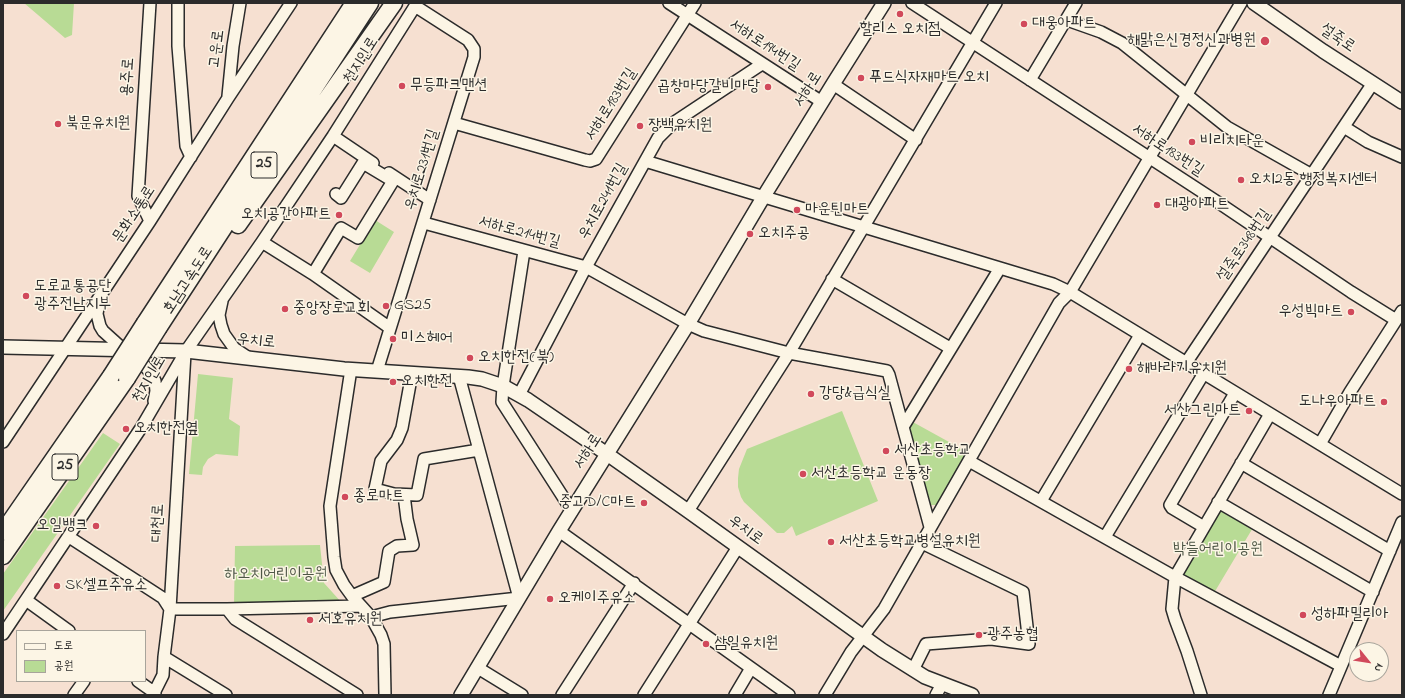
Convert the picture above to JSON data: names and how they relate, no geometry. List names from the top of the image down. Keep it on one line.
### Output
{"streets":{"highway":["25","호남고속도로"],"main road":["설죽로","서하로","우치로"],"street":["서하로194번길","고운로","천지인로","용주로","서하로183번길","우치로231번길","우치로241번길","문화소통로","서하로214번길","설죽로348번길","대천로"]},"crossings":[["설죽로","설죽로348번길"],["서하로194번길","서하로"],["서하로194번길","서하로183번길"],["서하로194번길","우치로241번길"],["고운로","문화소통로"],["천지인로","우치로231번길"],["천지인로","우치로"],["천지인로","대천로"],["용주로","문화소통로"],["서하로","서하로214번길"],["서하로","우치로"],["서하로183번길","우치로231번길"],["서하로183번길","설죽로348번길"],["우치로231번길","서하로214번길"],["우치로231번길","우치로"],["우치로241번길","서하로214번길"],["우치로241번길","우치로"],["문화소통로","우치로"],["우치로","대천로"]],"parks":["박들어린이공원","하오치어린이공원"],"places":["할리스 오치점","대웅아파트","해맑은신경정신과병원","푸드식자재마트 오치","무등파크맨션","곱창마당갈비마당","북문유치원","장백유치원","비리치타운","오치2동 행정복지센터","대광아파트","마운틴마트","오치공간아파트","오치주공","도로교통공단 광주전남지부","GS25","중앙장로교회","우성빅마트","미스헤어","오치한전(북)","해바라기유치원","오치한전","강당&급식실","도나우아파트","서산그린마트","오치한전옆","서산초등학교","서산초등학교 운동장","종로마트","중고D/C마트","오일뱅크","서산초등학교병설유치원","SK셀프주유소","오케이주유소","성하파밀리아","서호유치원","광주농협","삼일유치원"],"legend":["도로","공원"],"north":"bottom right"}
